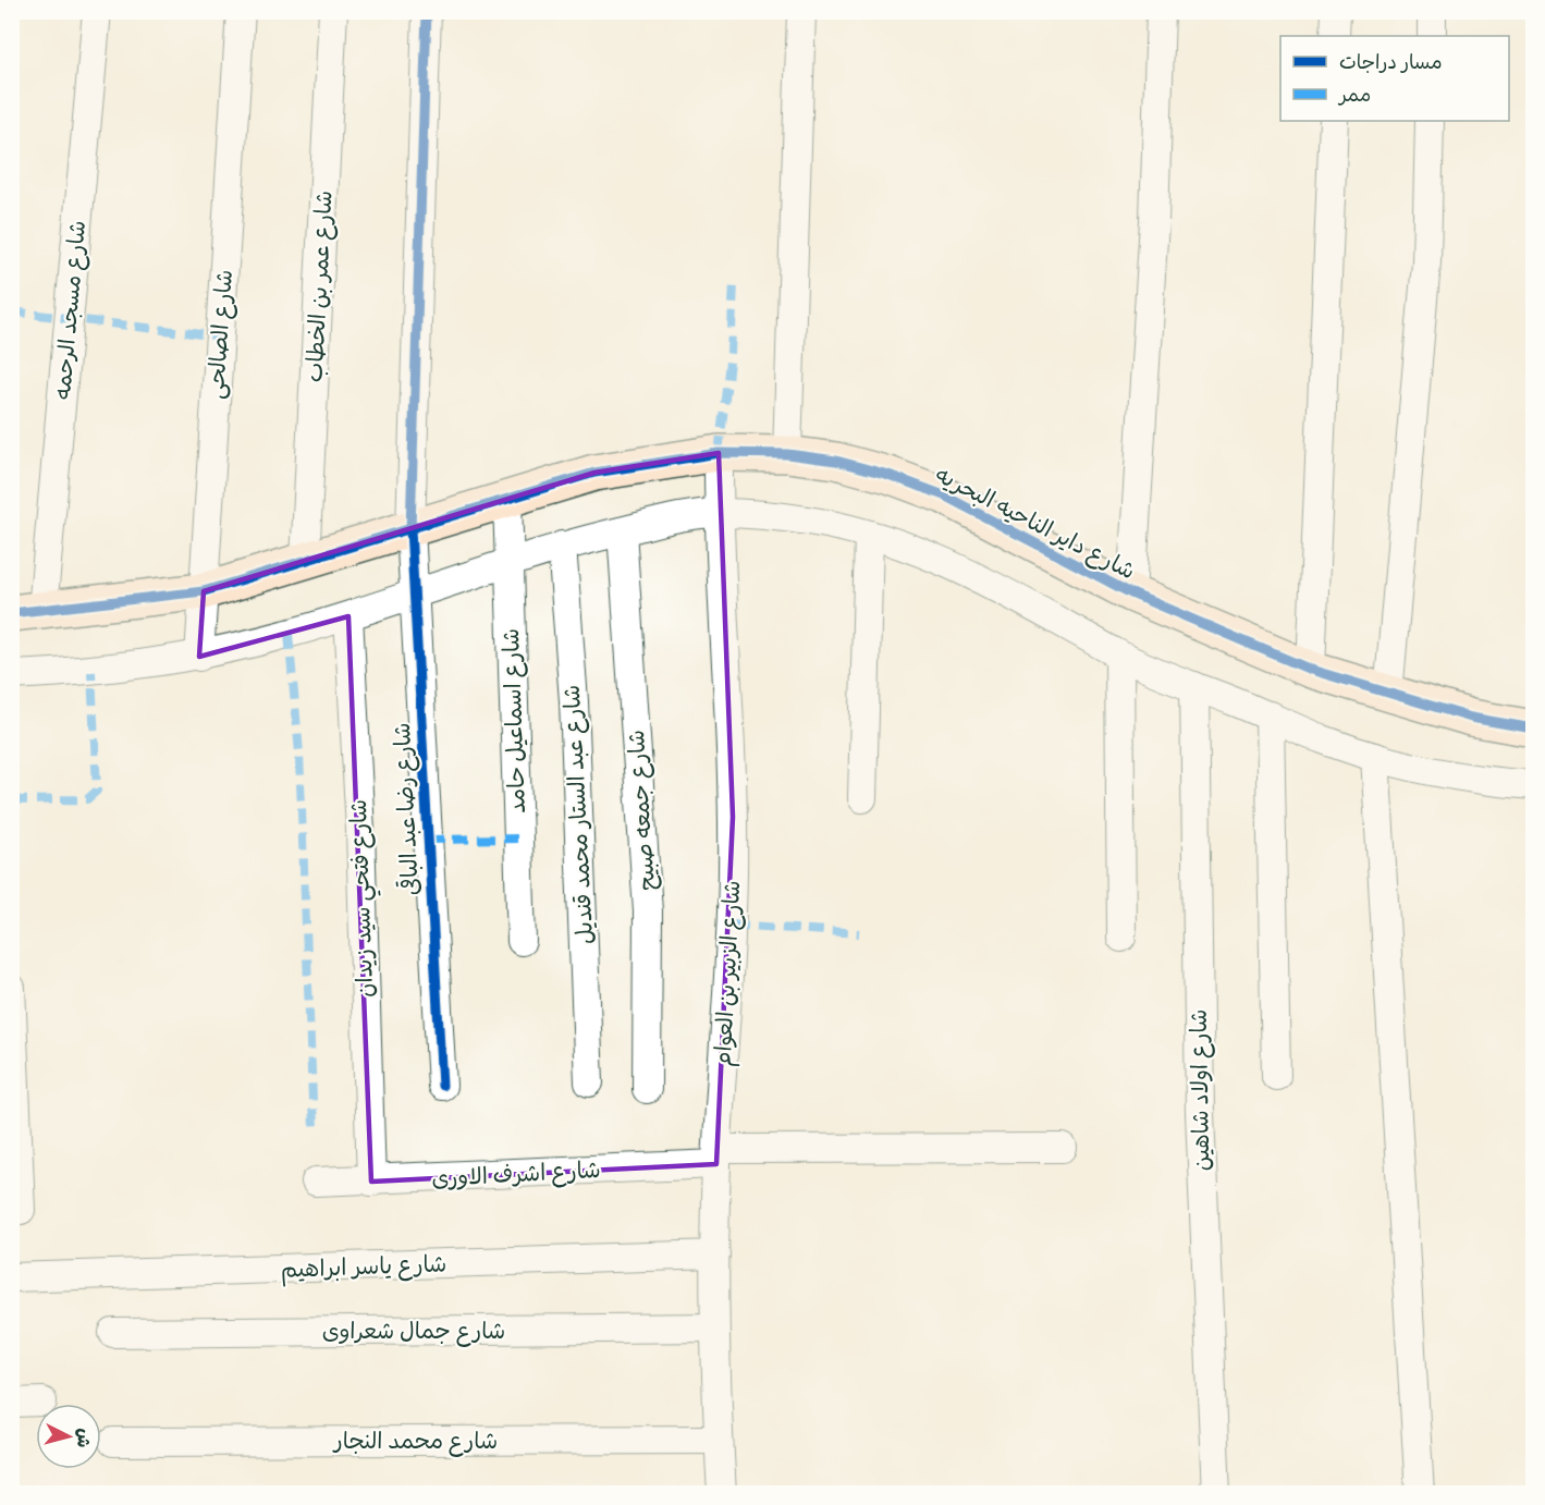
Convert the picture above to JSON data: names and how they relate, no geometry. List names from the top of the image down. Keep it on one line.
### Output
{"streets":{"street":["شارع عمر بن الخطاب","شارع مسجد الرحمه","شارع الصالحى","شارع داير الناحيه البحريه","شارع اسماعيل حامد","شارع رضا عبد الباقى","شارع جمعه صبيح","شارع عبد الستار محمد قنديل","شارع فتحي سيد زيدان","شارع الزبير بن العوام","شارع اولاد شاهين","شارع اشرف الاورى","شارع ياسر ابراهيم","شارع جمال شعراوى","شارع محمد النجار"]},"crossings":[["شارع عمر بن الخطاب","شارع داير الناحيه البحريه"],["شارع مسجد الرحمه","شارع داير الناحيه البحريه"],["شارع الصالحى","شارع داير الناحيه البحريه"],["شارع داير الناحيه البحريه","شارع اسماعيل حامد"],["شارع داير الناحيه البحريه","شارع رضا عبد الباقى"],["شارع داير الناحيه البحريه","شارع الزبير بن العوام"],["شارع فتحي سيد زيدان","شارع اشرف الاورى"],["شارع الزبير بن العوام","شارع اشرف الاورى"],["شارع الزبير بن العوام","شارع ياسر ابراهيم"],["شارع الزبير بن العوام","شارع جمال شعراوى"],["شارع الزبير بن العوام","شارع محمد النجار"]],"legend":["مسار دراجات","ممر"],"north":"right"}
